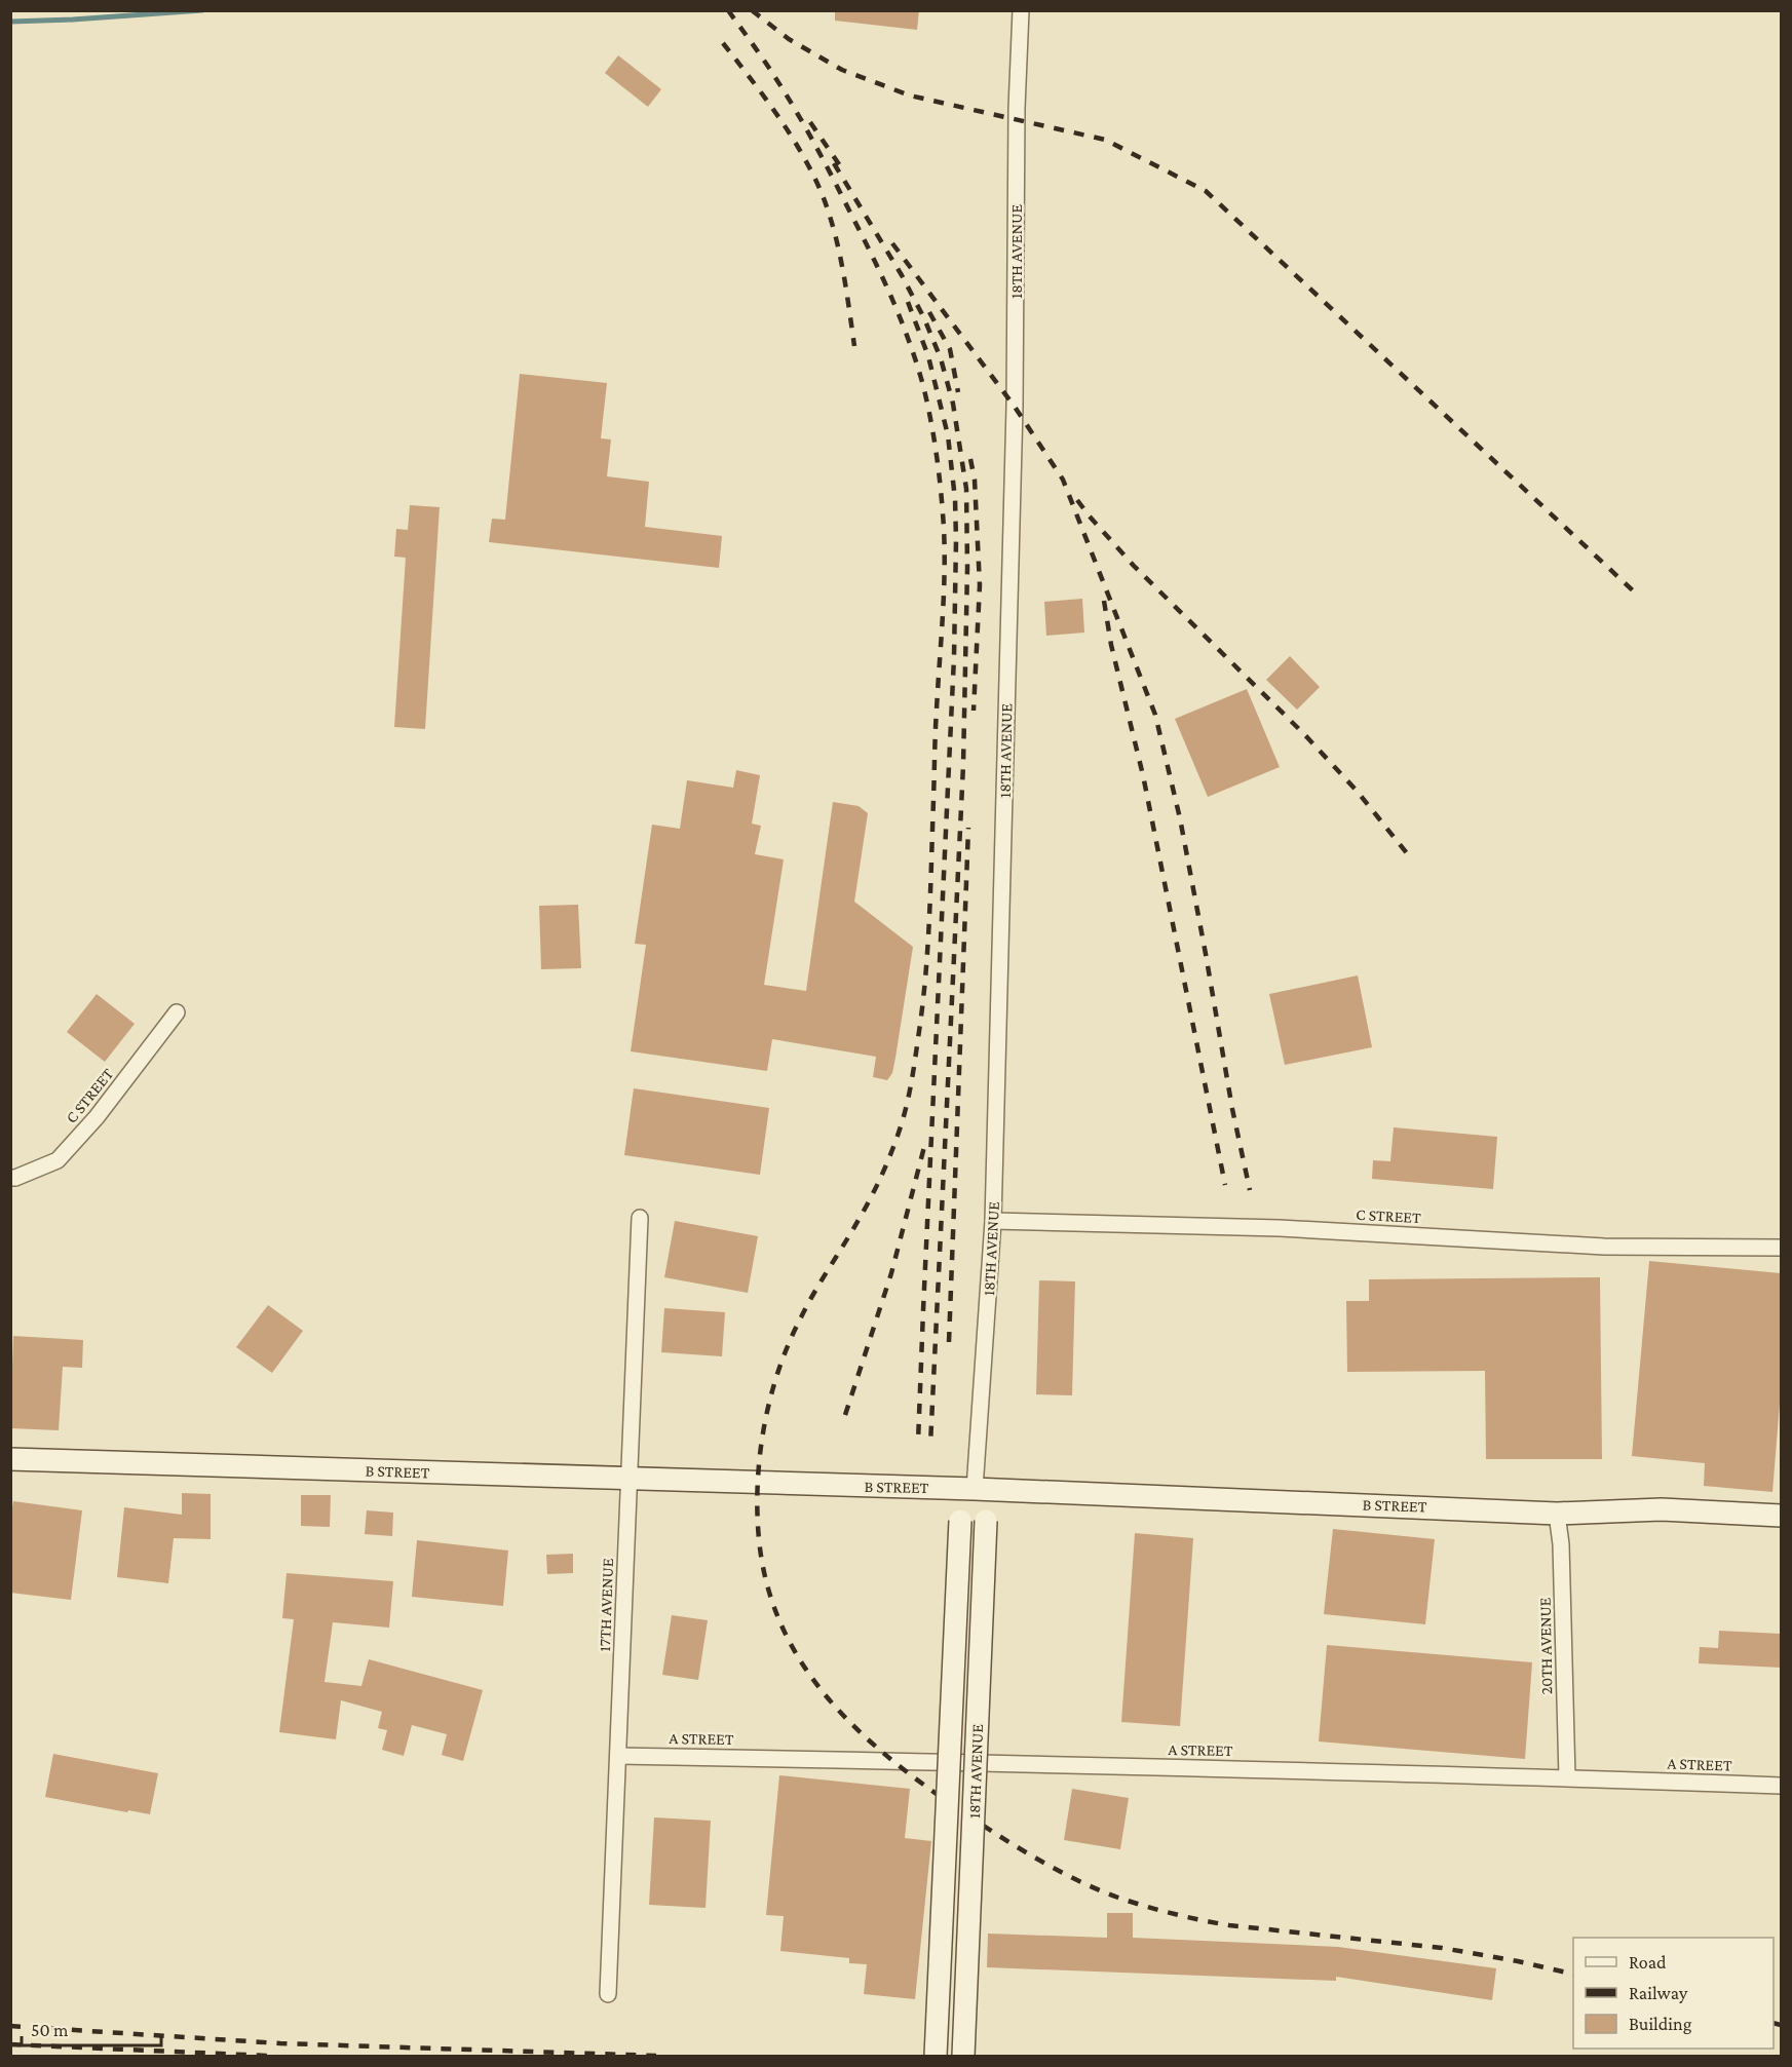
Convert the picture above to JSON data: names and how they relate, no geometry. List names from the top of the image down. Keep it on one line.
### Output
{"streets":{"street":["18TH AVENUE","C STREET","B STREET","17TH AVENUE","20TH AVENUE","A STREET"]},"crossings":[["18TH AVENUE","C STREET"],["18TH AVENUE","B STREET"],["B STREET","17TH AVENUE"],["B STREET","20TH AVENUE"],["17TH AVENUE","A STREET"],["20TH AVENUE","A STREET"]],"legend":["Road","Railway","Building"],"scale_bar":"50 m"}
